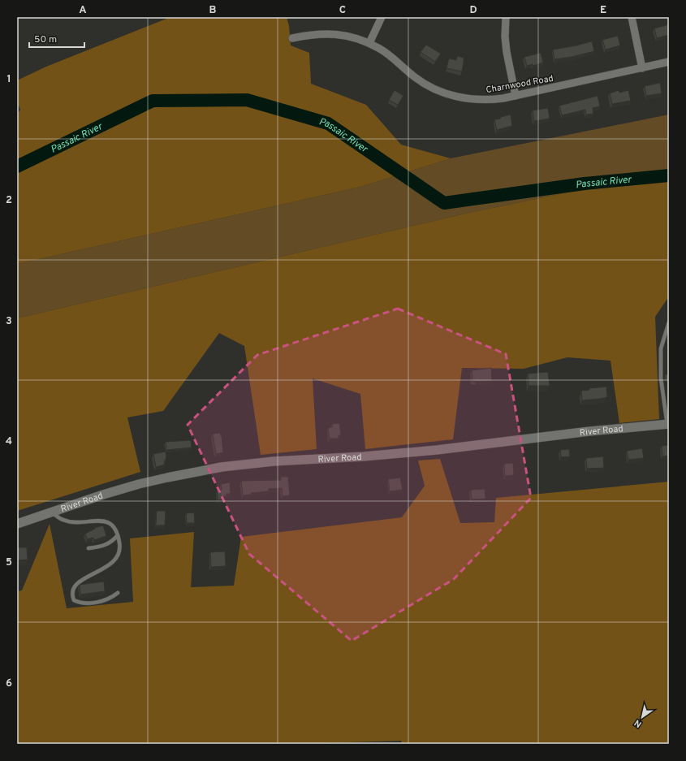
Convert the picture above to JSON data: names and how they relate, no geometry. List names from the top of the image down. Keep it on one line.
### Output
{"streets":{"street":["Charnwood Road","River Road"]},"water":["Passaic River"],"scale_bar":"50 m","north":"bottom left","grid":{"columns":["A","B","C","D","E"],"rows":["1","2","3","4","5","6"]}}
